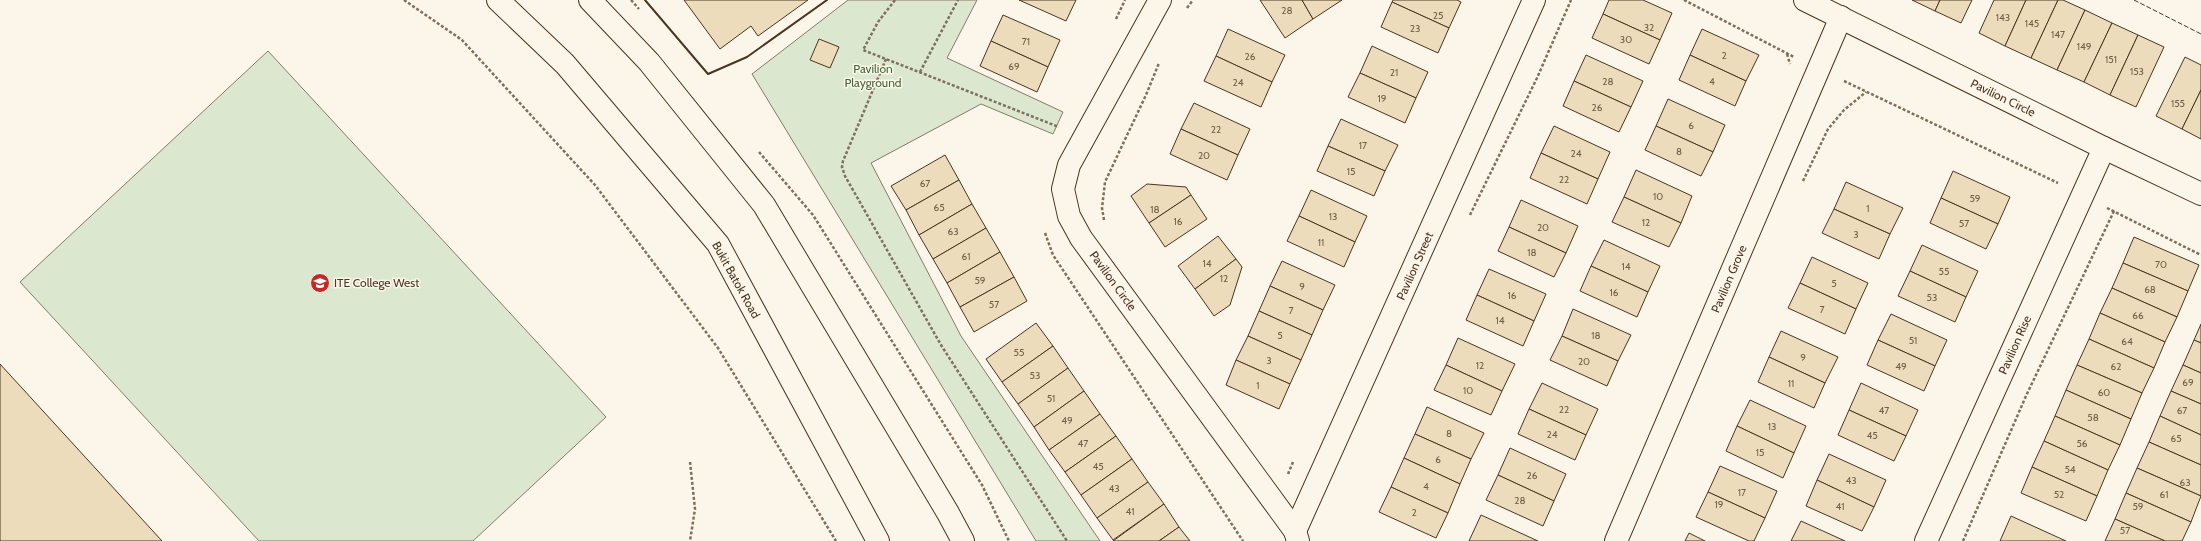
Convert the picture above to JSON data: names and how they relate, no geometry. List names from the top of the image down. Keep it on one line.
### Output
{"streets":{"street":["Pavilion Circle","Pavilion Street","Pavilion Grove","Bukit Batok Road","Pavilion Rise"]},"crossings":[["Pavilion Circle","Pavilion Street"],["Pavilion Circle","Pavilion Grove"],["Pavilion Circle","Pavilion Rise"]],"parks":["Pavilion Playground"],"places":{"school or university":["ITE College West"]},"house_numbers":["28","25","143","145","32","23","147","30","71","149","2","26","151","69","153","21","28","4","24","19","155","26","6","22","17","8","24","20","15","22","67","10","59","65","1","18","13","16","12","57","20","63","3","11","18","61","14","70","14","55","12","59","5","9","68","16","16","53","57","7","7","66","14","5","18","51","64","55","9","3","20","12","49","62","53","69","11","1","10","60","51","22","47","67","58","49","13","8","24","45","65","47","56","15","6","45","54","26","43","63","4","43","17","52","61","28","19","41","59","41","2","57"]}
